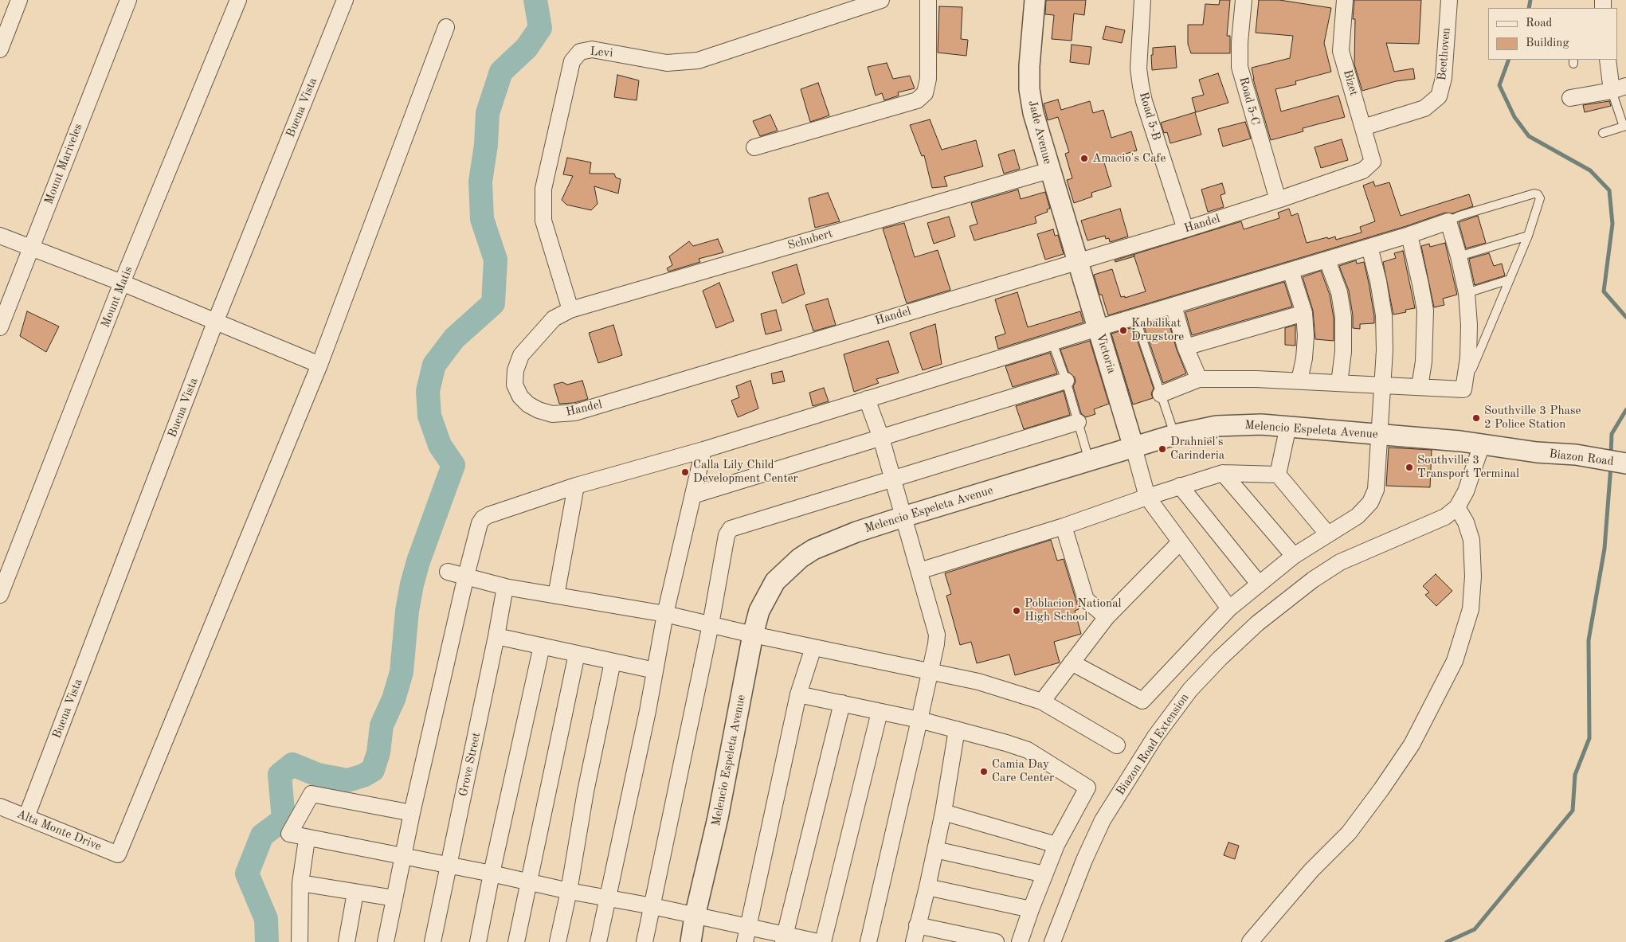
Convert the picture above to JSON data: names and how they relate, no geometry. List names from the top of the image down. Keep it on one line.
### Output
{"streets":{"street":["Levi","Beethoven","Bizet","Road 5-C","Buena Vista","Road 5-B","Jade Avenue","Mount Mariveles","Handel","Schubert","Mount Matis","Victoria","Melencio Espeleta Avenue","Biazon Road","Biazon Road Extension","Grove Street","Alta Monte Drive"]},"crossings":[["Levi","Handel"],["Levi","Schubert"],["Beethoven","Bizet"],["Bizet","Handel"],["Road 5-C","Handel"],["Buena Vista","Alta Monte Drive"],["Road 5-B","Handel"],["Jade Avenue","Handel"],["Jade Avenue","Schubert"],["Jade Avenue","Victoria"],["Handel","Schubert"],["Handel","Victoria"],["Victoria","Melencio Espeleta Avenue"],["Melencio Espeleta Avenue","Biazon Road"],["Biazon Road","Biazon Road Extension"]],"places":["Amacio's Cafe","Kabalikat Drugstore","Southville 3 Phase 2 Police Station","Drahniel's Carinderia","Southville 3 Transport Terminal","Calla Lily Child Development Center","Poblacion National High School","Camia Day Care Center"],"legend":["Road","Building"]}
